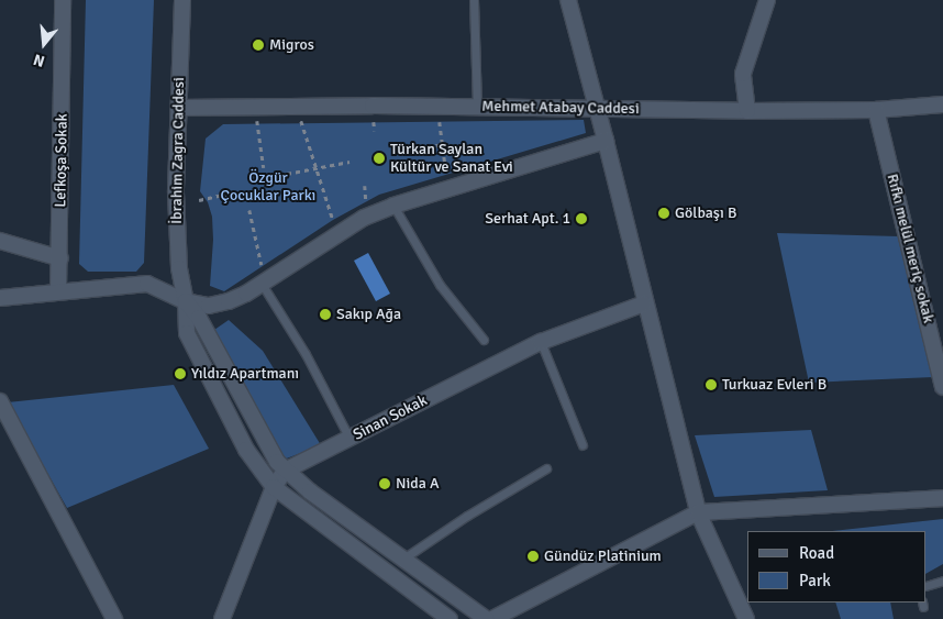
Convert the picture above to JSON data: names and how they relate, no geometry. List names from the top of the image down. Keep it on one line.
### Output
{"streets":{"street":["Mehmet Atabay Caddesi","İbrahim Zagra Caddesi","Lefkoşa Sokak","Rıfkı melül meriç sokak","Sinan Sokak"]},"crossings":[["Mehmet Atabay Caddesi","İbrahim Zagra Caddesi"],["Mehmet Atabay Caddesi","Rıfkı melül meriç sokak"]],"parks":["Özgür Çocuklar Parkı"],"places":["Migros","Türkan Saylan Kültür ve Sanat Evi","Gölbaşı B","Serhat Apt. 1","Sakıp Ağa","Yıldız Apartmanı","Turkuaz Evleri B","Nida A","Gündüz Platinium"],"legend":["Road","Park"],"north":"bottom"}
